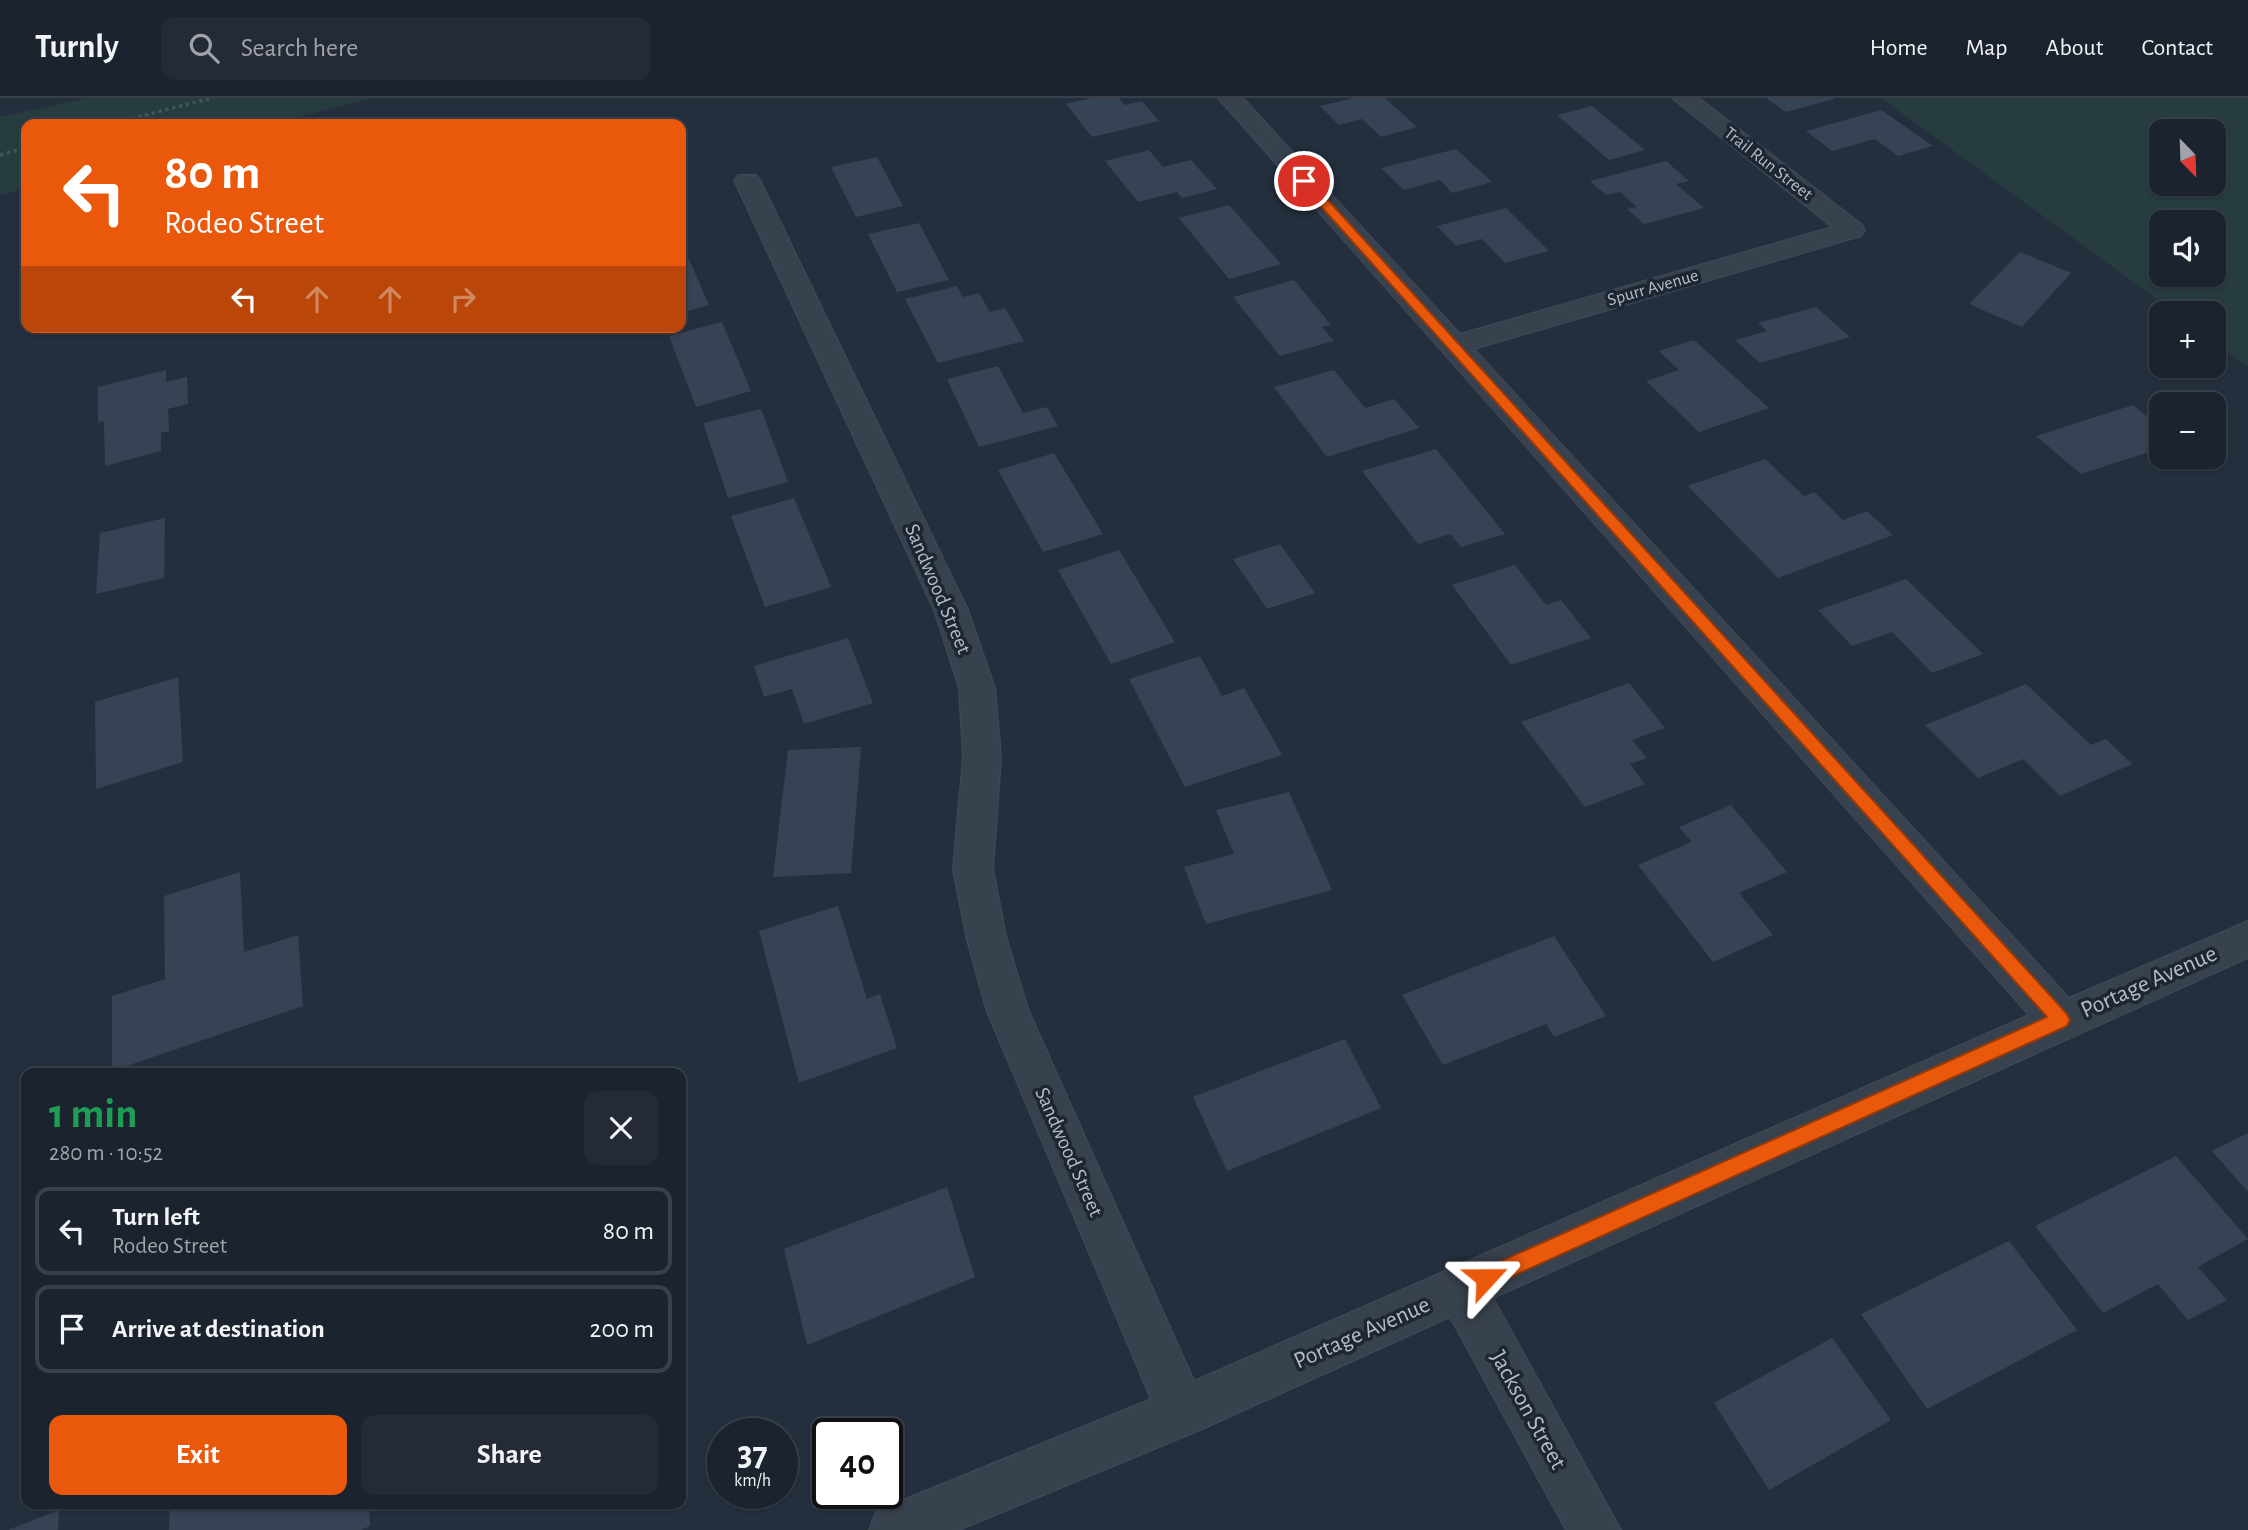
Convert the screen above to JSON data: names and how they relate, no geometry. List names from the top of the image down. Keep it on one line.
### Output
{"streets":{"street":["Trail Run Street","Spurr Avenue","Sandwood Street","Portage Avenue","Jackson Street"]},"crossings":[["Trail Run Street","Spurr Avenue"],["Sandwood Street","Portage Avenue"],["Portage Avenue","Jackson Street"]],"north":"bottom right","page":{"header":"Turnly","search":"Search here","nav":["Home","Map","About","Contact"],"map_buttons":["+","−"],"turn":["80 m","Rodeo Street"],"heading":["1 min","280 m · 10:52"],"list":[{"name":"Turn left","note":"Rodeo Street","value":"80 m"},{"name":"Arrive at destination","value":"200 m"}],"buttons":["Exit","Share"],"speed":"37 km/h","limit":"40"}}
